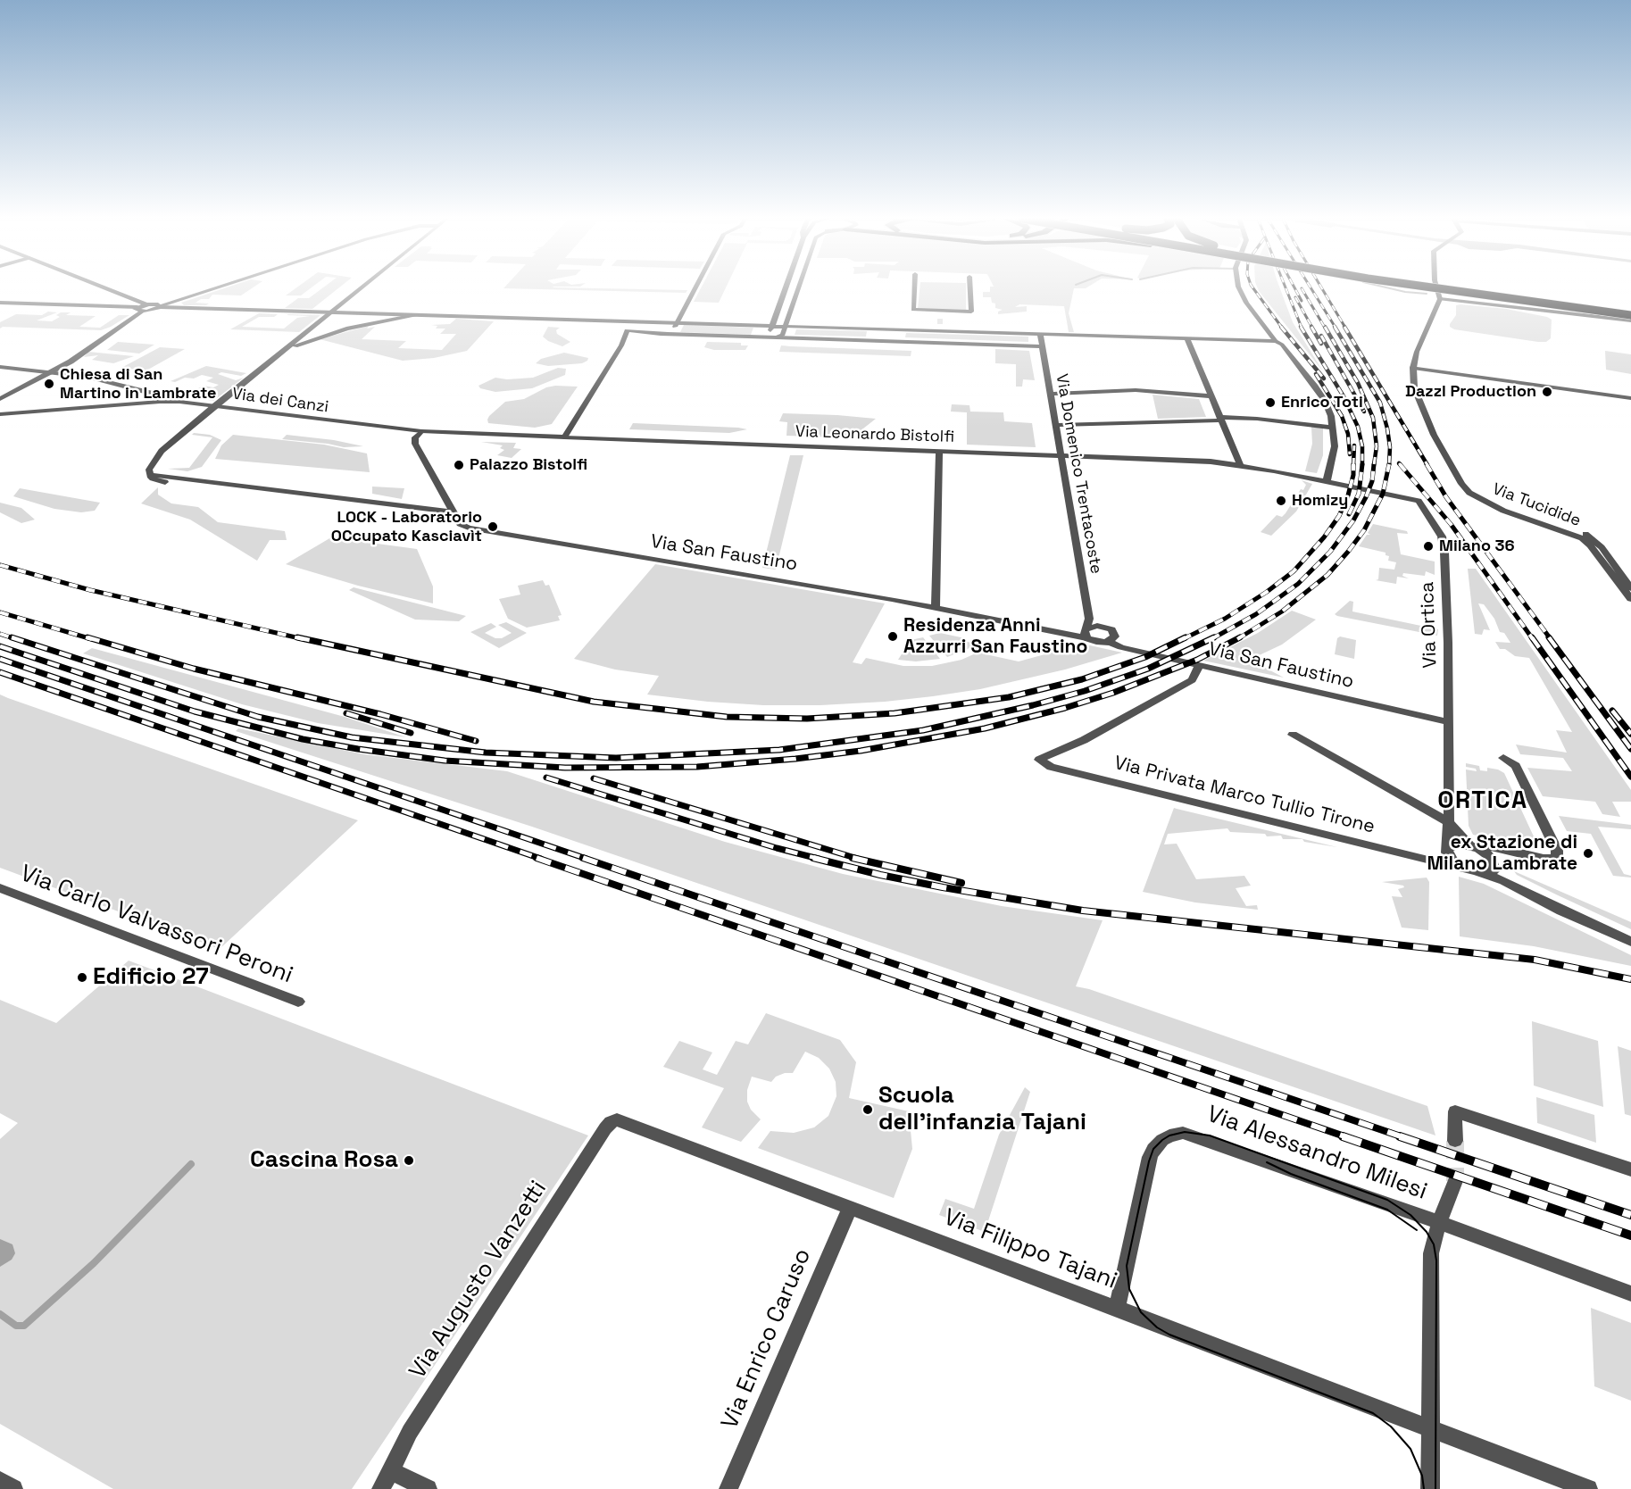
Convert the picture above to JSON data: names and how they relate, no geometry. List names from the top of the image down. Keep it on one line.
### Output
{"streets":{"street":["Via dei Canzi","Via Leonardo Bistolfi","Via Domenico Trentacoste","Via Tucidide","Via San Faustino","Via Ortica","Via Privata Marco Tullio Tirone","Via Carlo Valvassori Peroni","Via Alessandro Milesi","Via Filippo Tajani","Via Augusto Vanzetti","Via Enrico Caruso"]},"crossings":[["Via dei Canzi","Via Leonardo Bistolfi"],["Via dei Canzi","Via San Faustino"],["Via Leonardo Bistolfi","Via Domenico Trentacoste"],["Via Leonardo Bistolfi","Via San Faustino"],["Via Leonardo Bistolfi","Via Ortica"],["Via Domenico Trentacoste","Via San Faustino"],["Via San Faustino","Via Ortica"],["Via San Faustino","Via Privata Marco Tullio Tirone"],["Via Ortica","Via Privata Marco Tullio Tirone"],["Via Alessandro Milesi","Via Filippo Tajani"],["Via Filippo Tajani","Via Augusto Vanzetti"],["Via Filippo Tajani","Via Enrico Caruso"]],"districts":["ORTICA"],"places":["Chiesa di San Martino in Lambrate","Dazzl Production","Enrico Toti","Palazzo Bistolfi","Homizy","LOCK - Laboratorio OCcupato Kasciavìt","Milano 36","Residenza Anni Azzurri San Faustino","ex Stazione di Milano Lambrate","Edificio 27","Scuola dell'infanzia Tajani","Cascina Rosa"]}
